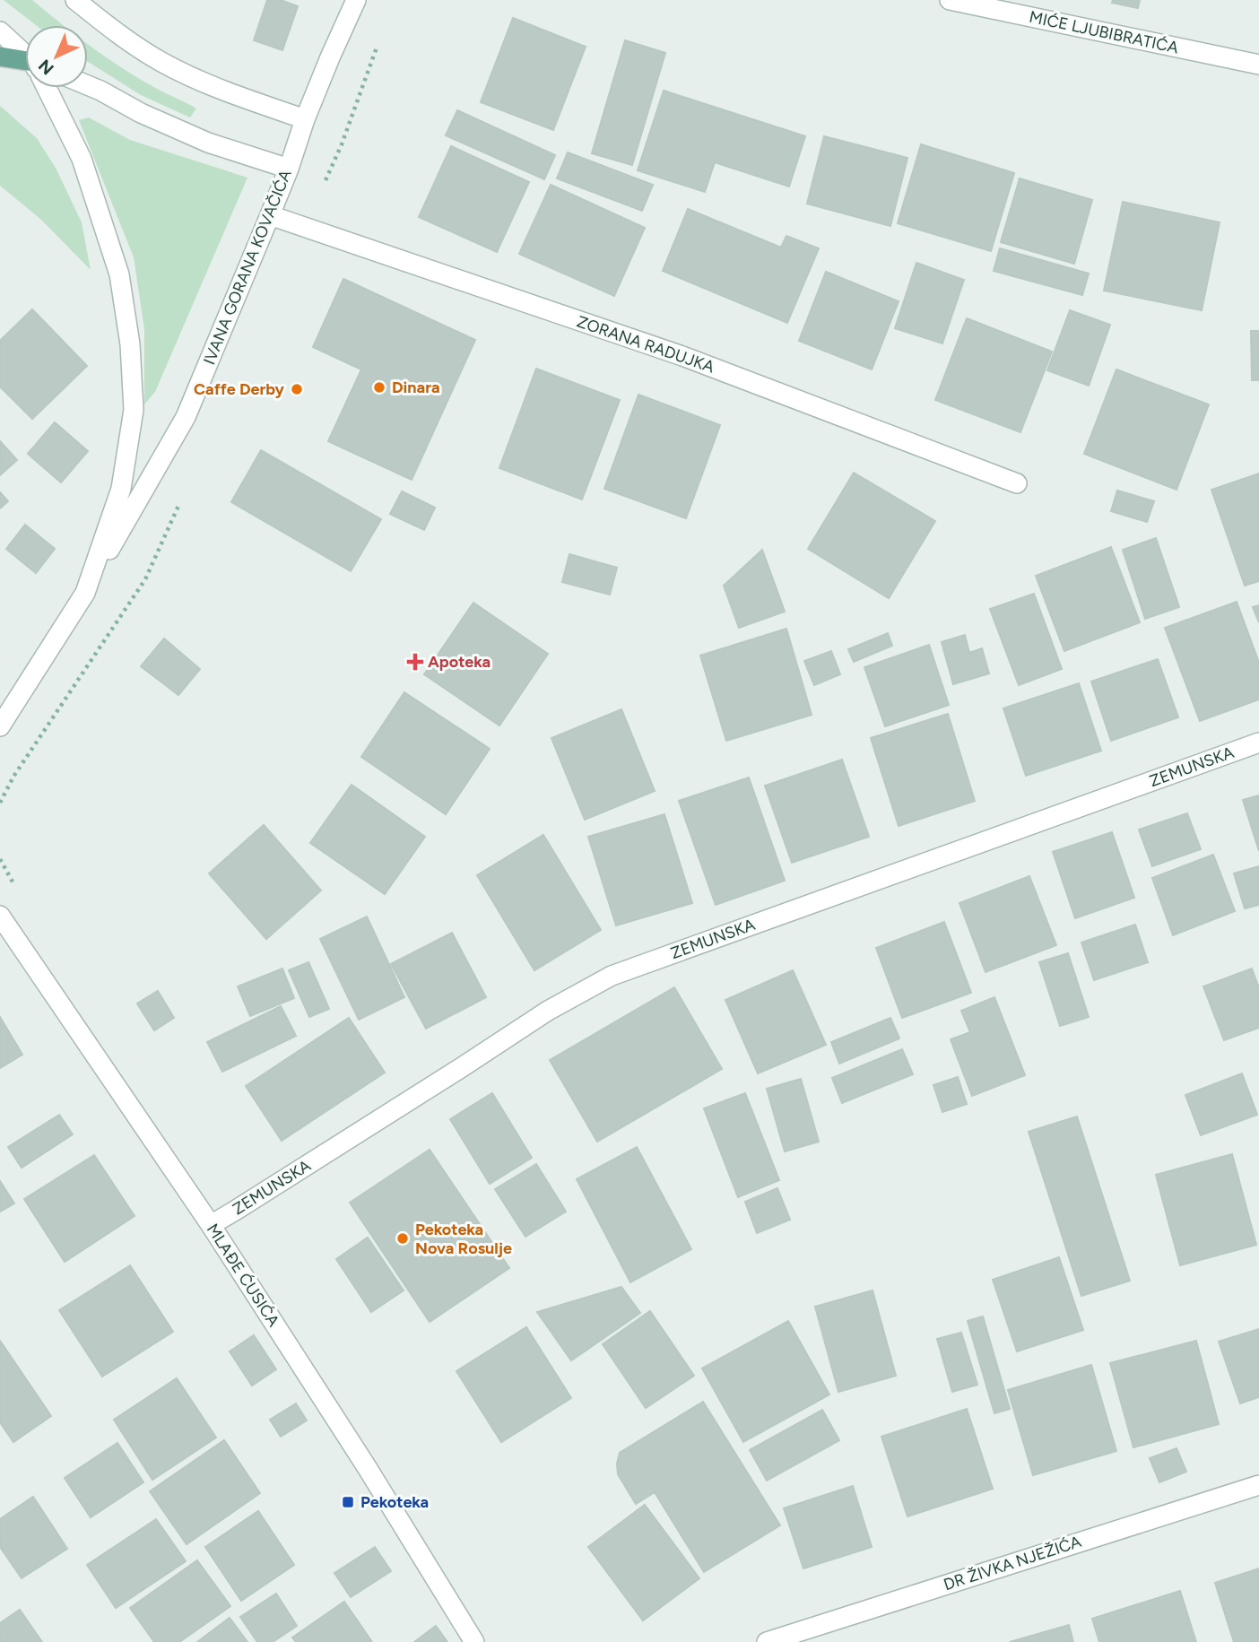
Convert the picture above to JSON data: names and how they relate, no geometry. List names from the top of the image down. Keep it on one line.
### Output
{"streets":{"street":["MIĆE LJUBIBRATIĆA","IVANA GORANA KOVAČIĆA","ZORANA RADUJKA","ZEMUNSKA","MLAĐE ĆUSIĆA","DR ŽIVKA NJEŽIĆA"]},"crossings":[["IVANA GORANA KOVAČIĆA","ZORANA RADUJKA"],["ZEMUNSKA","MLAĐE ĆUSIĆA"]],"places":{"other":["Dinara","Caffe Derby","Pekoteka Nova Rosulje"],"health":["Apoteka"],"transit":["Pekoteka"]},"north":"bottom left"}
